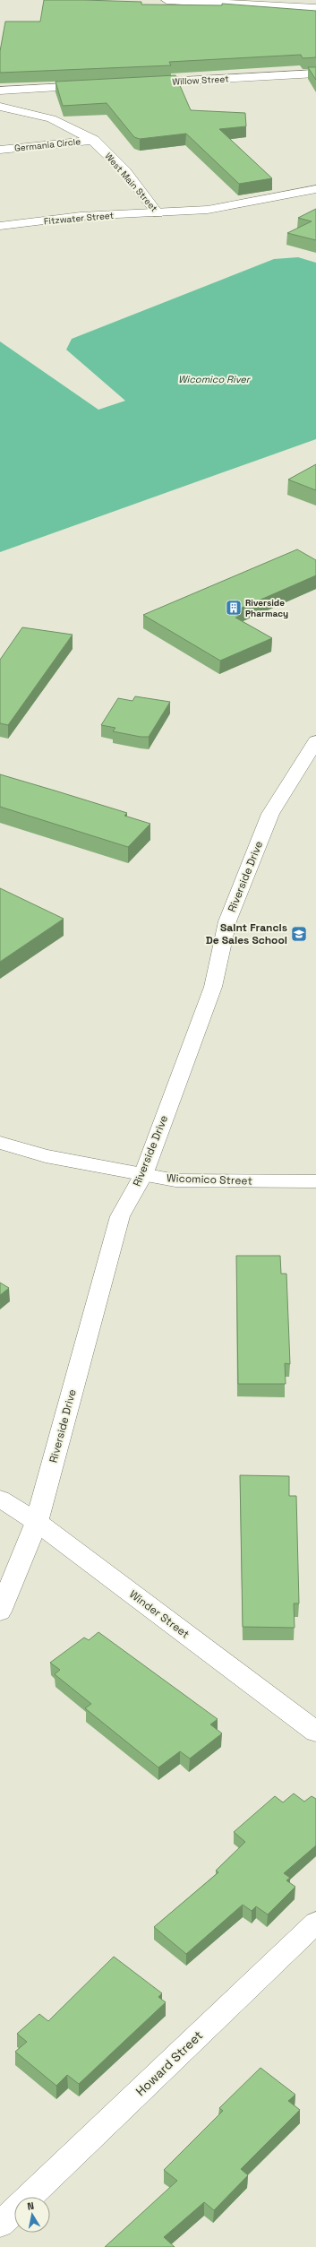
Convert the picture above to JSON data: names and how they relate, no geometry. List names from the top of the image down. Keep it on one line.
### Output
{"streets":{"street":["Willow Street","Germania Circle","West Main Street","Fitzwater Street","Riverside Drive","Wicomico Street","Winder Street","Howard Street"]},"crossings":[["Germania Circle","West Main Street"],["West Main Street","Fitzwater Street"],["Riverside Drive","Wicomico Street"],["Riverside Drive","Winder Street"]],"water":["Wicomico River"],"places":{"building":["Riverside Pharmacy"],"school or university":["Saint Francis De Sales School"]},"north":"top"}
